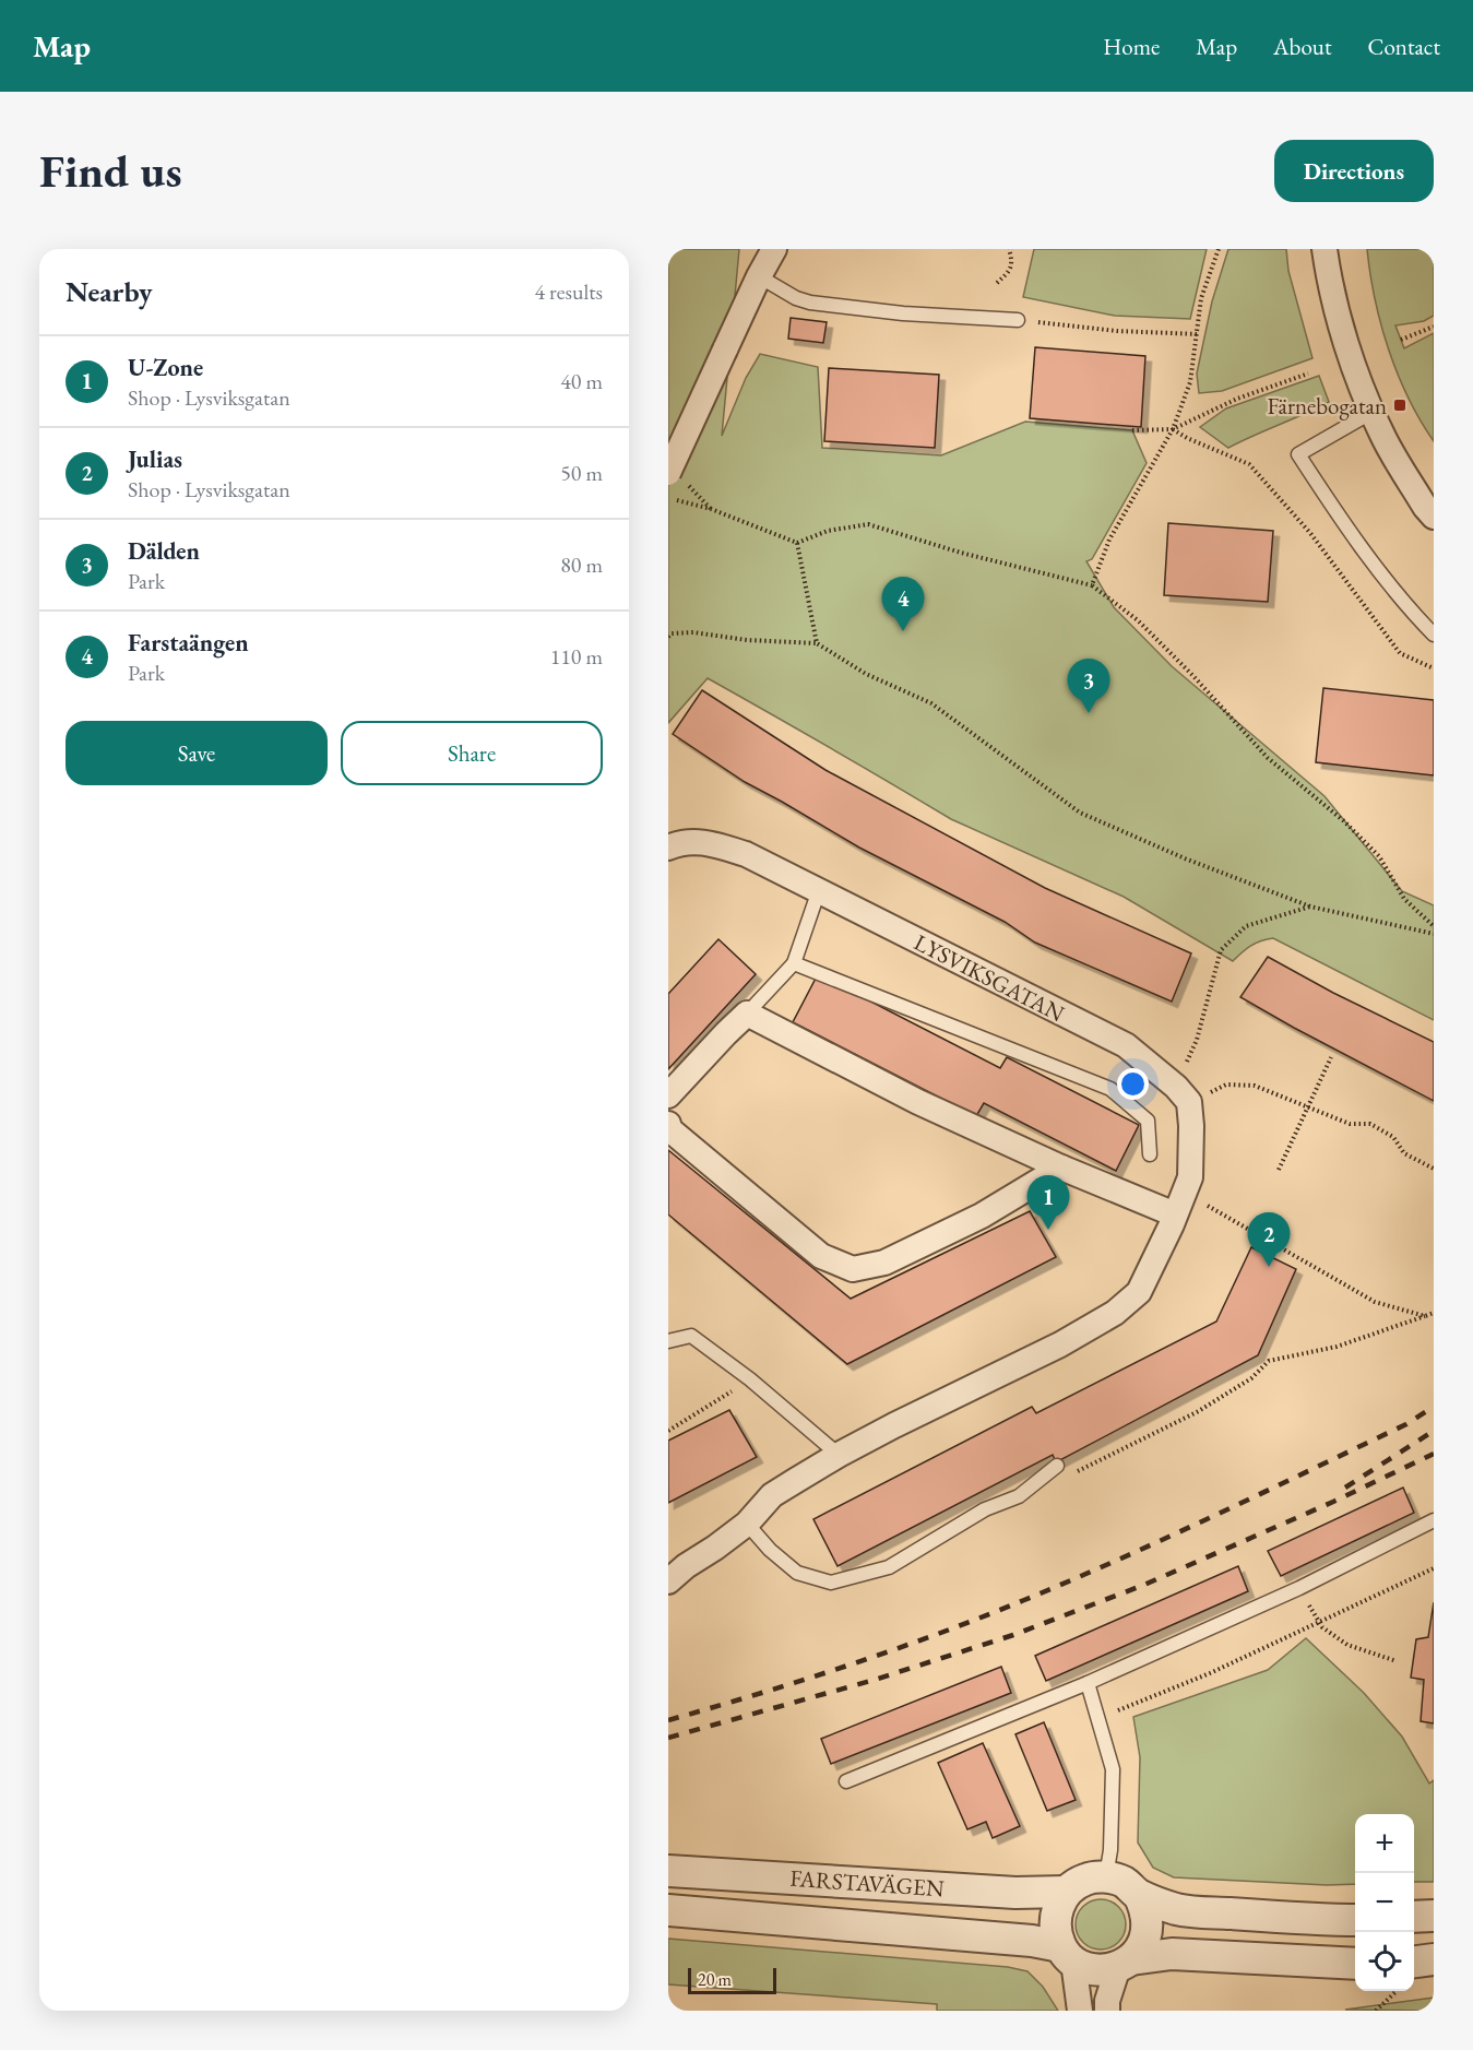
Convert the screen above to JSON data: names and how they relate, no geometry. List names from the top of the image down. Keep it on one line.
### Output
{"streets":{"street":["LYSVIKSGATAN","FARSTAVÄGEN"]},"places":{"transit":["Färnebogatan"]},"scale_bar":"20 m","page":{"header":"Map","nav":["Home","Map","About","Contact"],"buttons":["Directions",["Save","Share"]],"title":"Find us","heading":["Nearby","4 results"],"list":[{"mark":"1","name":"U-Zone","note":"Shop · Lysviksgatan","value":"40 m"},{"mark":"2","name":"Julias","note":"Shop · Lysviksgatan","value":"50 m"},{"mark":"3","name":"Dälden","note":"Park","value":"80 m"},{"mark":"4","name":"Farstaängen","note":"Park","value":"110 m"}],"pins":["4","3","1","2"],"map_buttons":["+","−"],"scale":"20 m"}}
